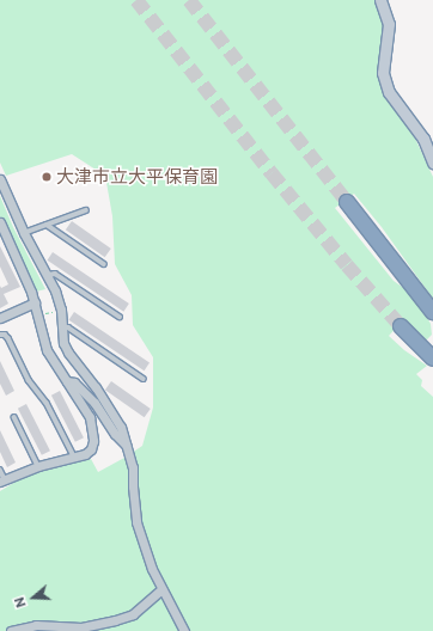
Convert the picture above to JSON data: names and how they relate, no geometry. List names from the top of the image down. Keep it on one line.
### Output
{"places":["大津市立大平保育園"],"north":"left"}
